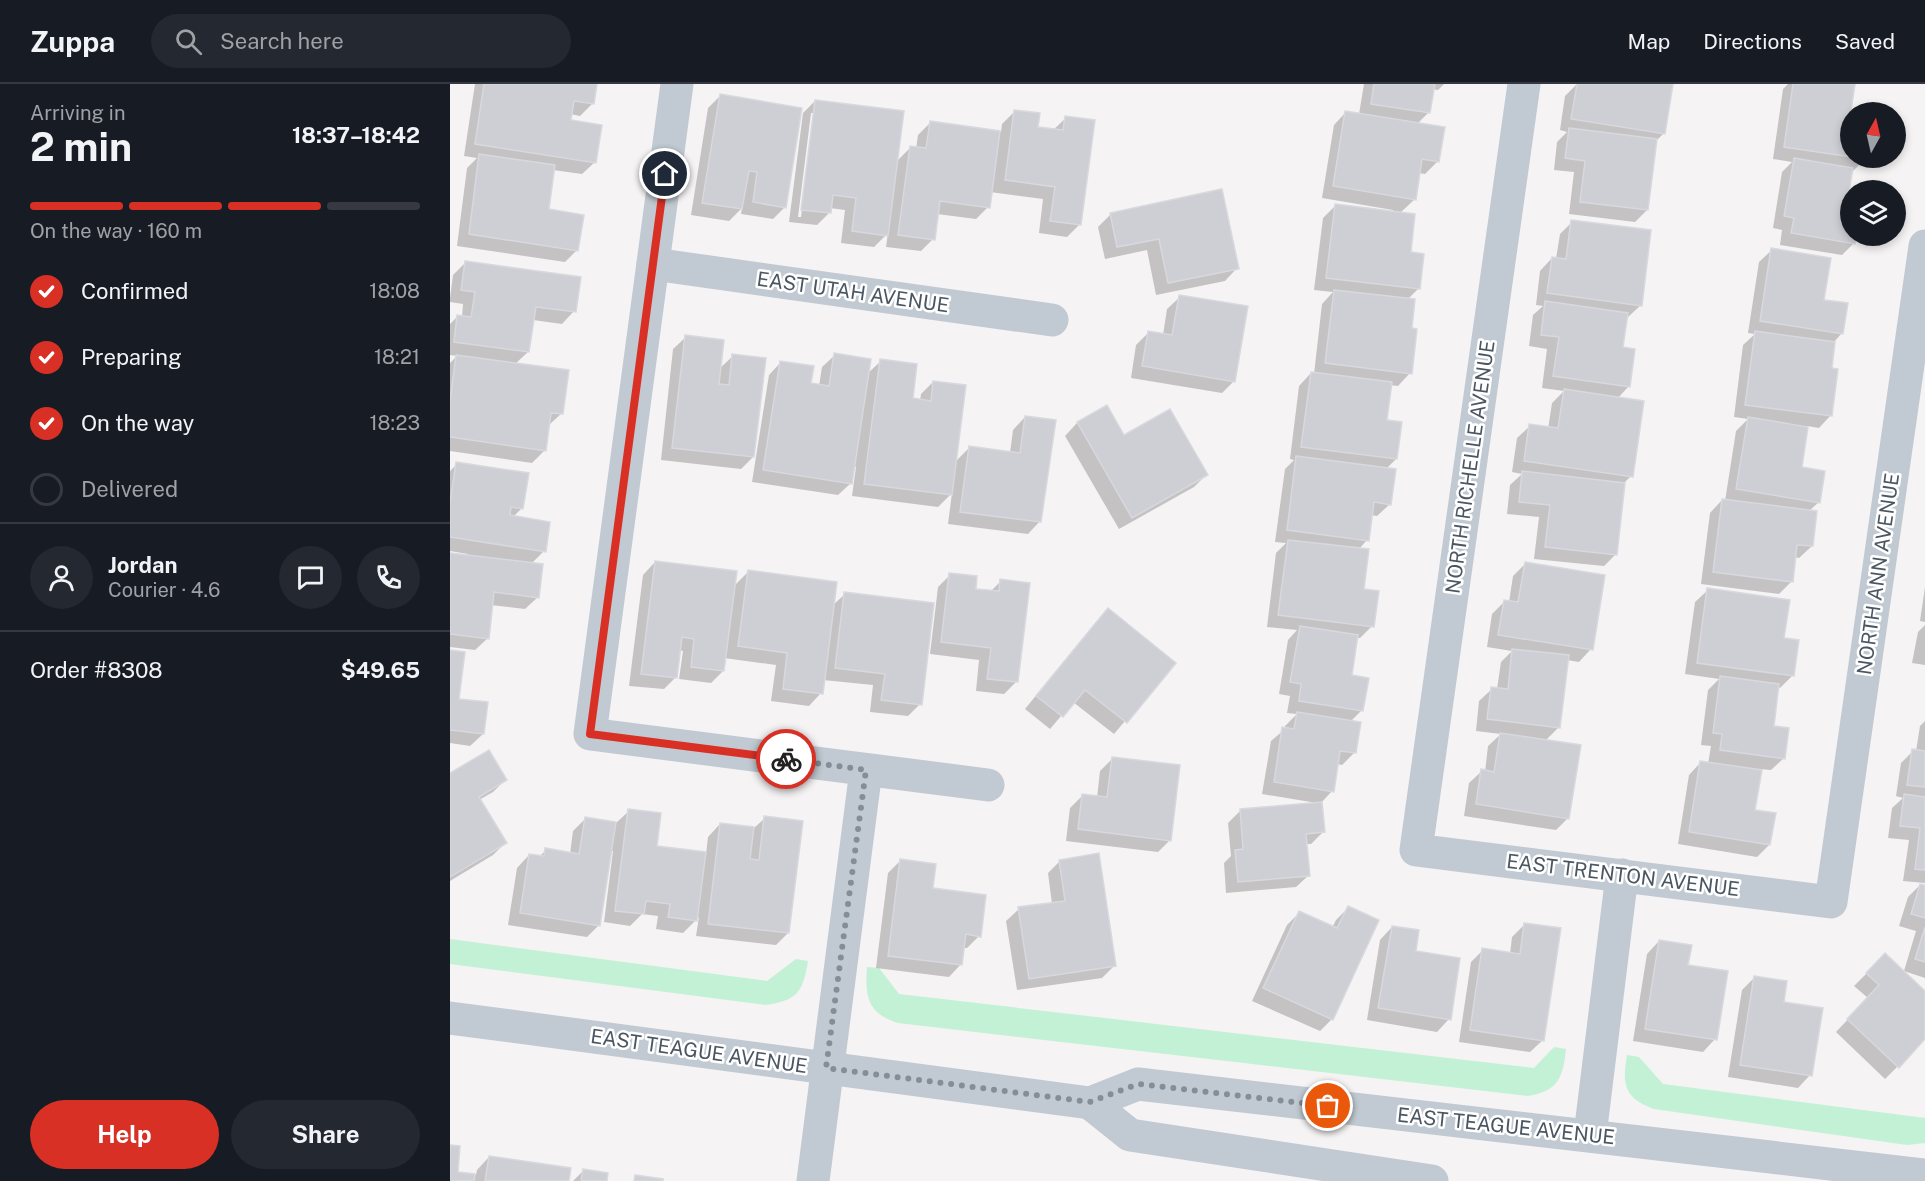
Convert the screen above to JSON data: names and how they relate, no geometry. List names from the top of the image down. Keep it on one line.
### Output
{"streets":{"street":["EAST UTAH AVENUE","NORTH RICHELLE AVENUE","NORTH ANN AVENUE","EAST TRENTON AVENUE","EAST TEAGUE AVENUE"]},"crossings":[["NORTH RICHELLE AVENUE","EAST TRENTON AVENUE"],["NORTH ANN AVENUE","EAST TRENTON AVENUE"]],"north":"top","page":{"header":"Zuppa","search":"Search here","nav":["Map","Directions","Saved"],"heading":["2 min","Arriving in","18:37–18:42"],"panel":["Jordan","Courier · 4.6","Order #8308","$49.65"],"bar":"On the way · 160 m","list":[["Confirmed","18:08"],["Preparing","18:21"],["On the way","18:23"],"Delivered"],"buttons":["Help","Share"]}}
